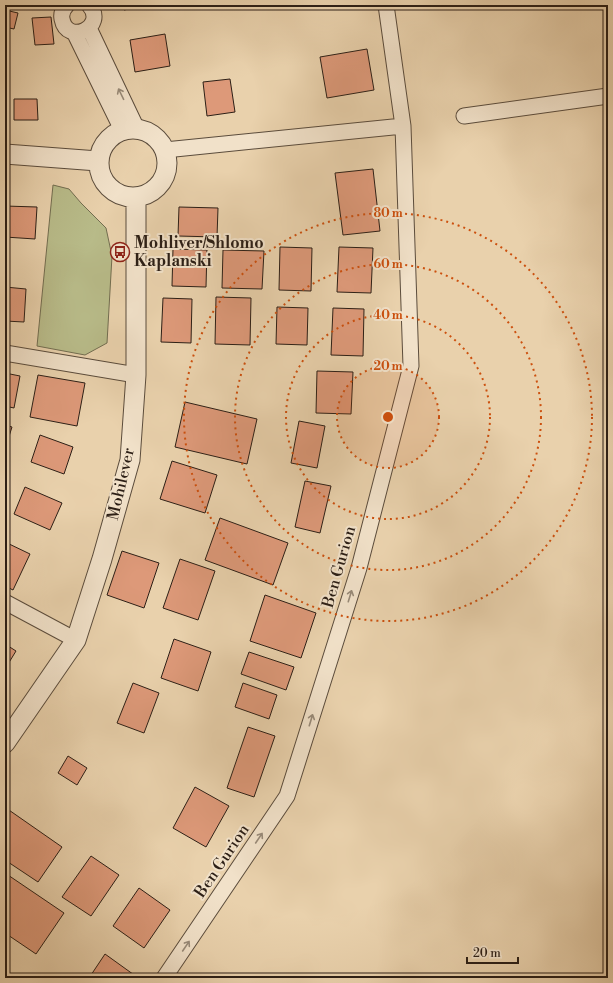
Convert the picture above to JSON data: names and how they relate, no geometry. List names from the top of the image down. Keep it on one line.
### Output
{"streets":{"street":["Mohilever","Ben Gurion"]},"one_way":["Ben Gurion"],"places":{"bus stop":["Mohliver/Shlomo Kaplanski"]},"scale_bar":"20 m","rings":["80 m","60 m","40 m","20 m"]}
